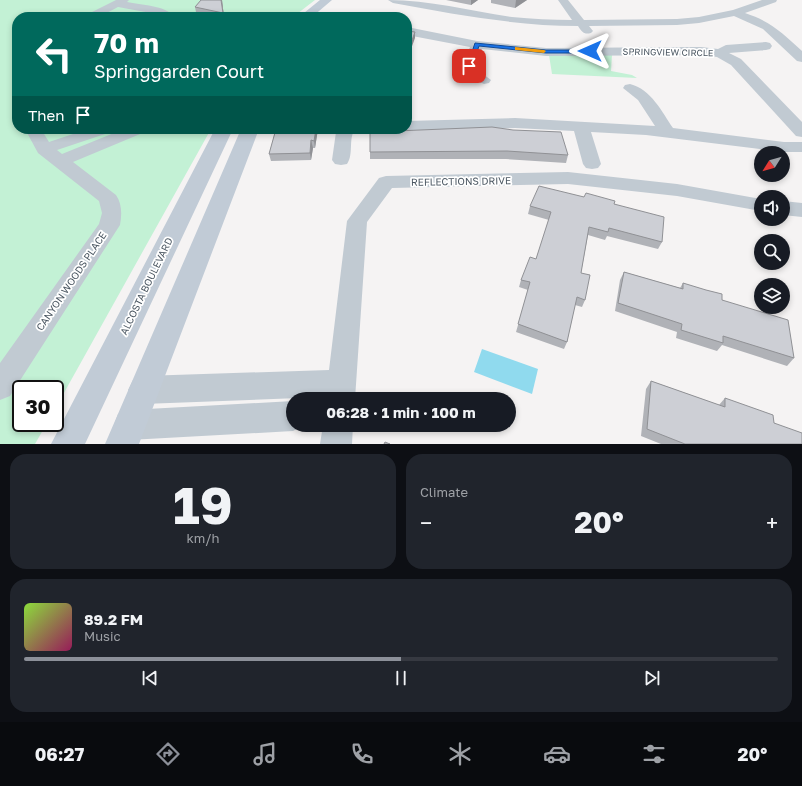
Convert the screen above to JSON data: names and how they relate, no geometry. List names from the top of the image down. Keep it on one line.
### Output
{"streets":{"main road":["ALCOSTA BOULEVARD"],"street":["SPRINGVIEW CIRCLE","REFLECTIONS DRIVE","CANYON WOODS PLACE"]},"north":"bottom left","page":{"turn":["70 m","Springgarden Court"],"then":"Then","limit":"30","trip":"06:28 · 1 min · 100 m","tile":[["19","km/h"],"Climate"],"heat":["−","20°","+"],"song":["89.2 FM","Music"],"tabs":["06:27","20°"]}}
